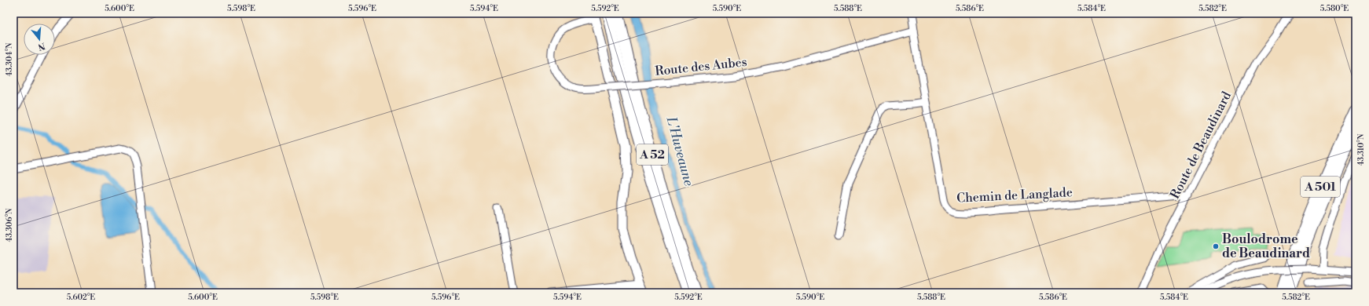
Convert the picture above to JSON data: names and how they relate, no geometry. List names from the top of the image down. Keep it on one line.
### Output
{"streets":{"highway":["A 52","A 501"],"street":["Route des Aubes","Route de Beaudinard","Chemin de Langlade"]},"crossings":[["Route des Aubes","Chemin de Langlade"],["Route de Beaudinard","Chemin de Langlade"]],"water":["L'Huveaune"],"places":["Boulodrome de Beaudinard"],"north":"bottom","coordinates":["5.600°E","5.598°E","5.596°E","5.594°E","5.592°E","5.590°E","5.588°E","5.586°E","5.584°E","5.582°E","5.580°E","43.304°N","43.310°N","43.306°N","5.602°E"]}
